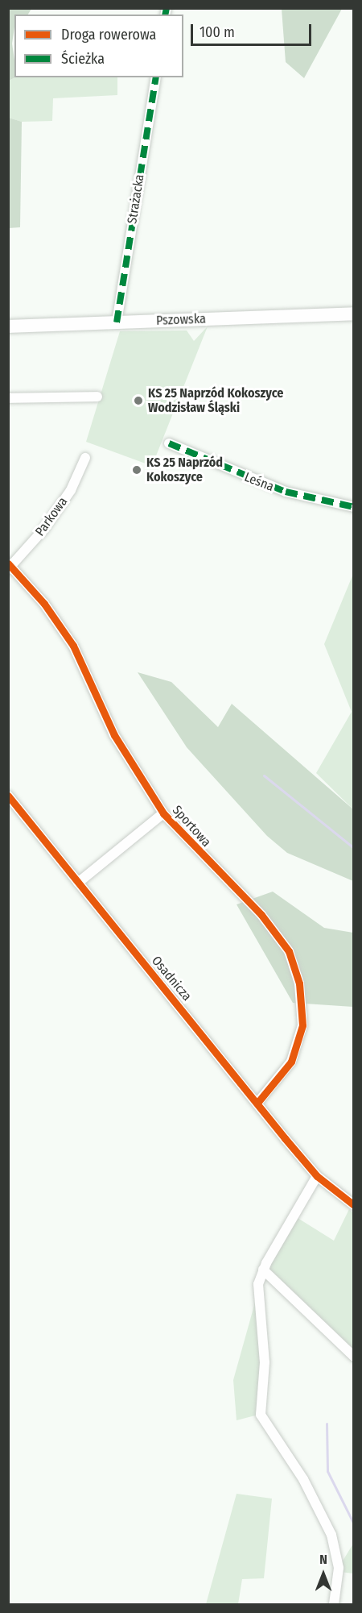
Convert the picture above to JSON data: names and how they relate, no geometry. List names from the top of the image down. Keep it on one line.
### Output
{"streets":{"main road":["Pszowska"],"street":["Strażacka","Leśna","Parkowa","Sportowa","Osadnicza"]},"crossings":[["Strażacka","Pszowska"],["Parkowa","Sportowa"],["Sportowa","Osadnicza"]],"places":["KS 25 Naprzód Kokoszyce Wodzisław Śląski","KS 25 Naprzód Kokoszyce"],"legend":["Droga rowerowa","Ścieżka"],"scale_bar":"100 m","north":"top"}
